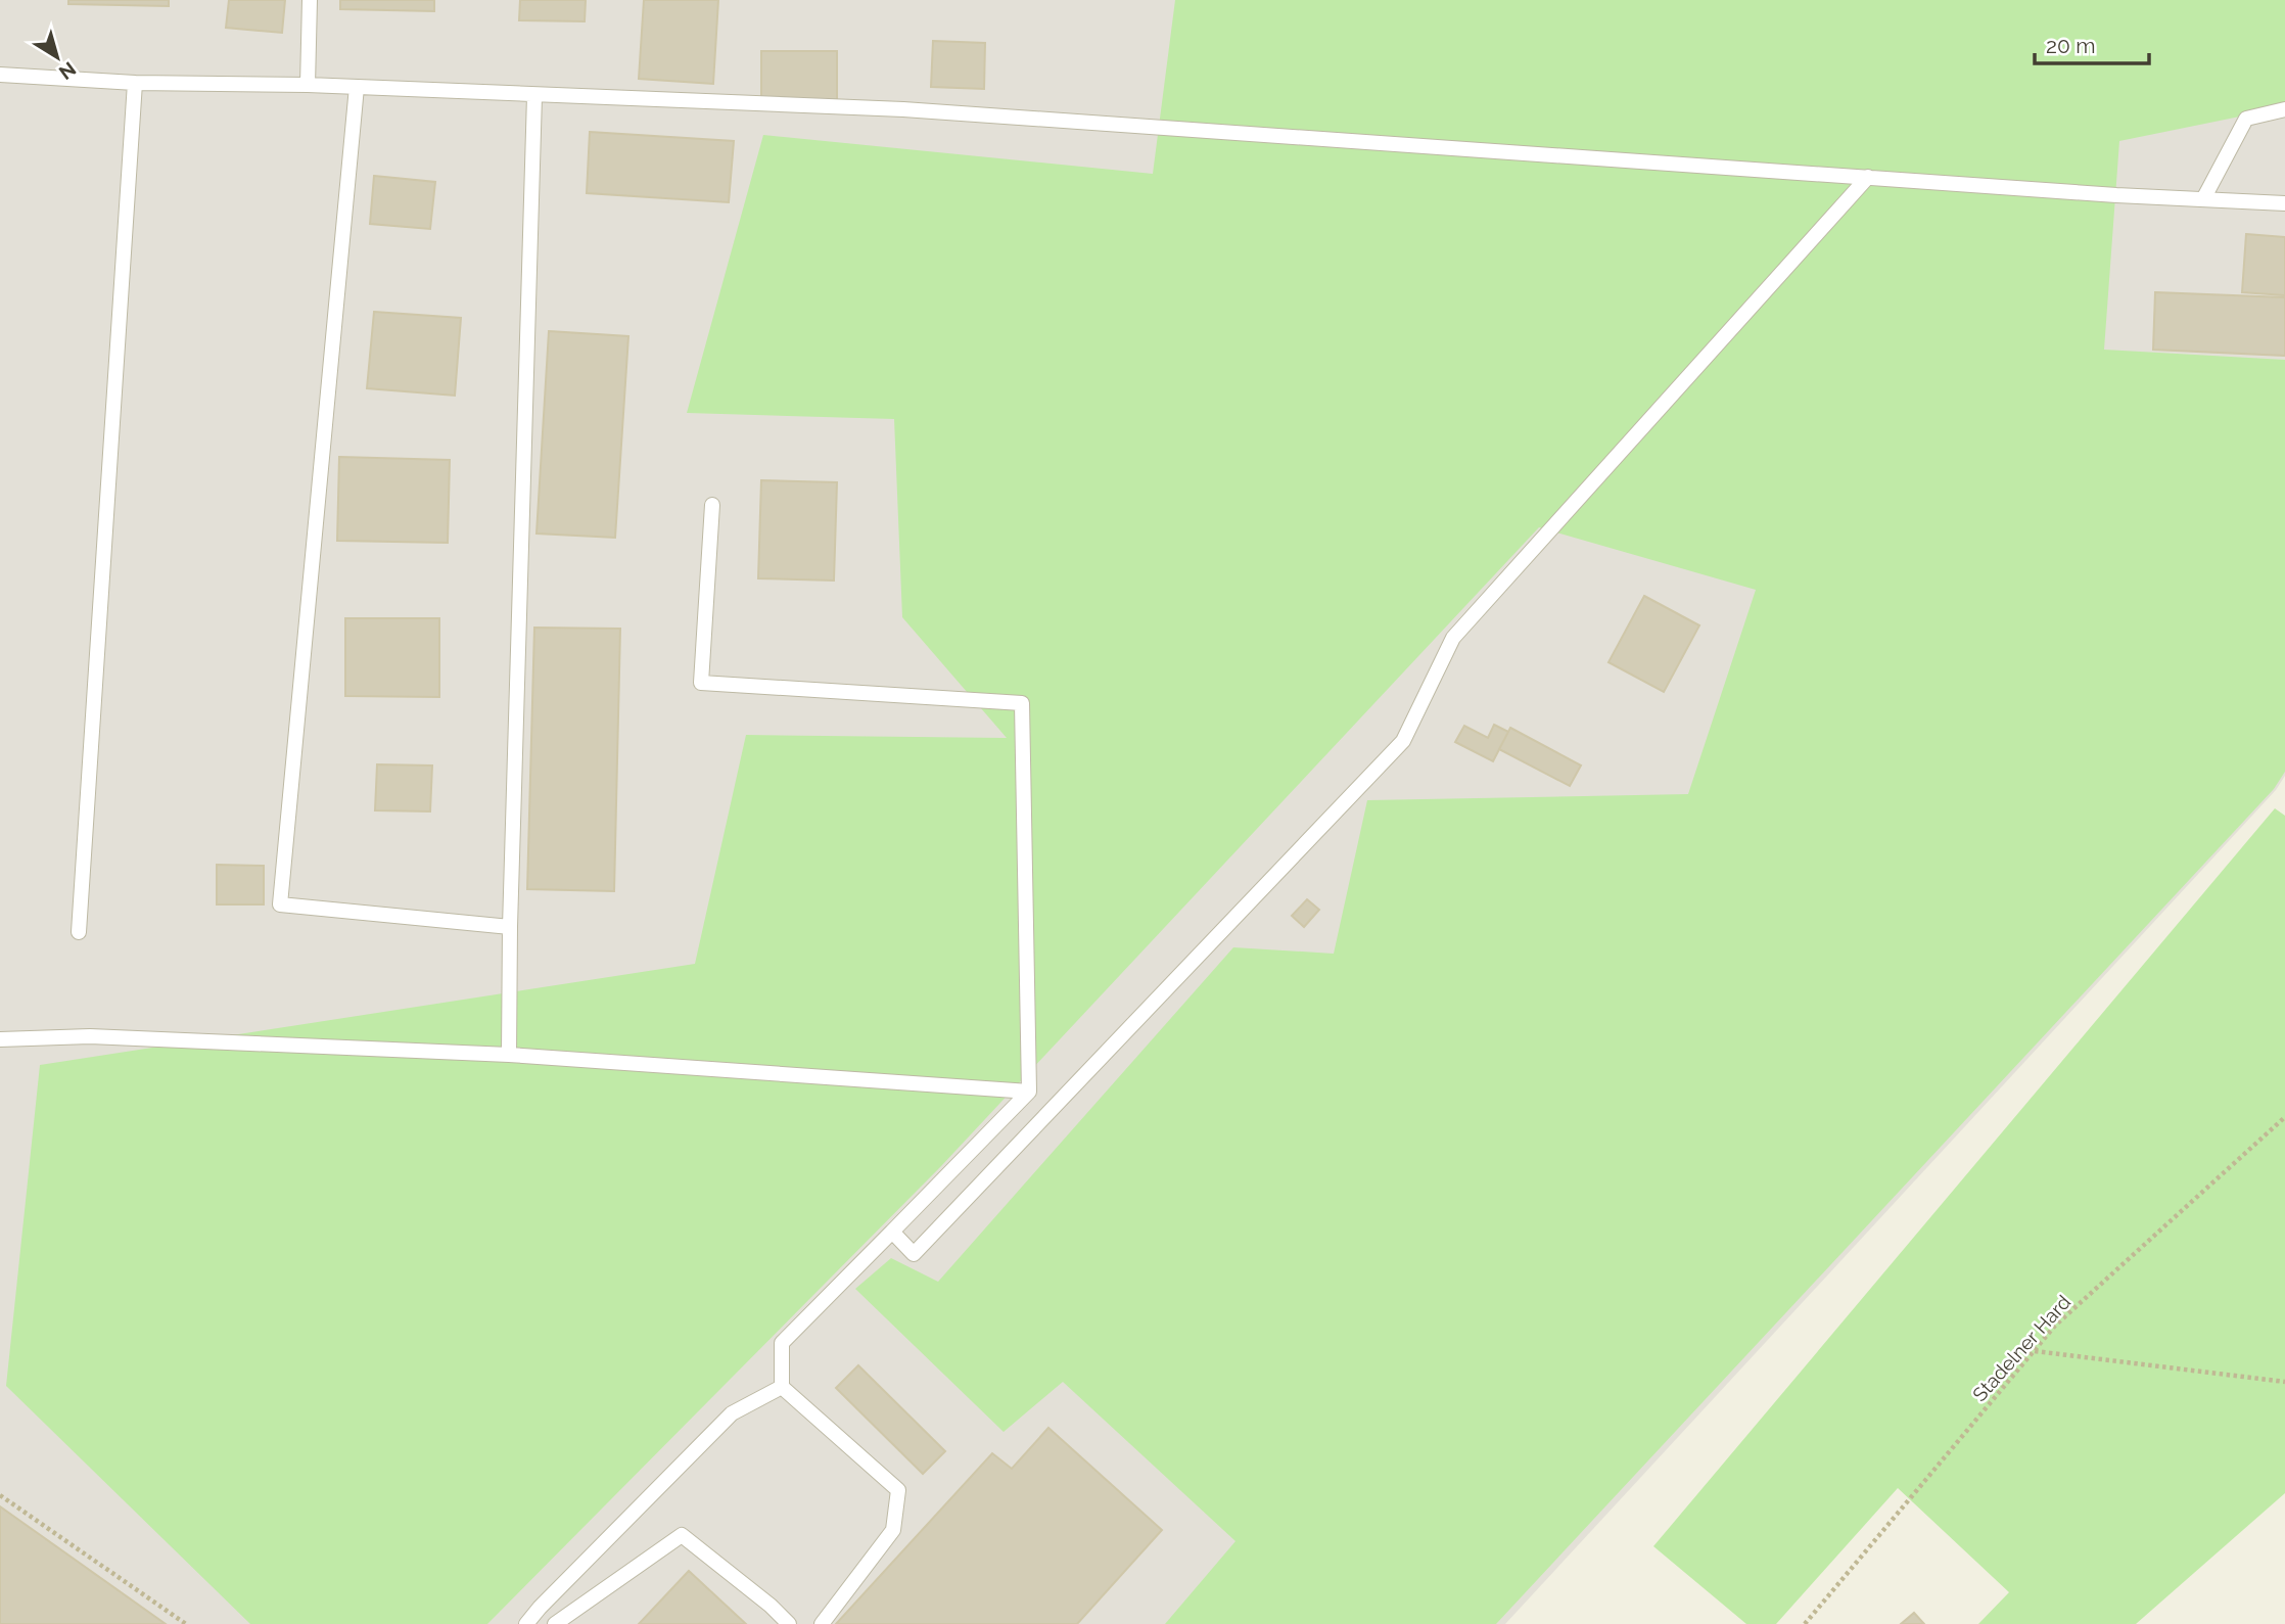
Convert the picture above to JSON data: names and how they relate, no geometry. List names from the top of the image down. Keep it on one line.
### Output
{"streets":{"path":["Stadelner Hard"]},"scale_bar":"20 m","north":"bottom right"}
